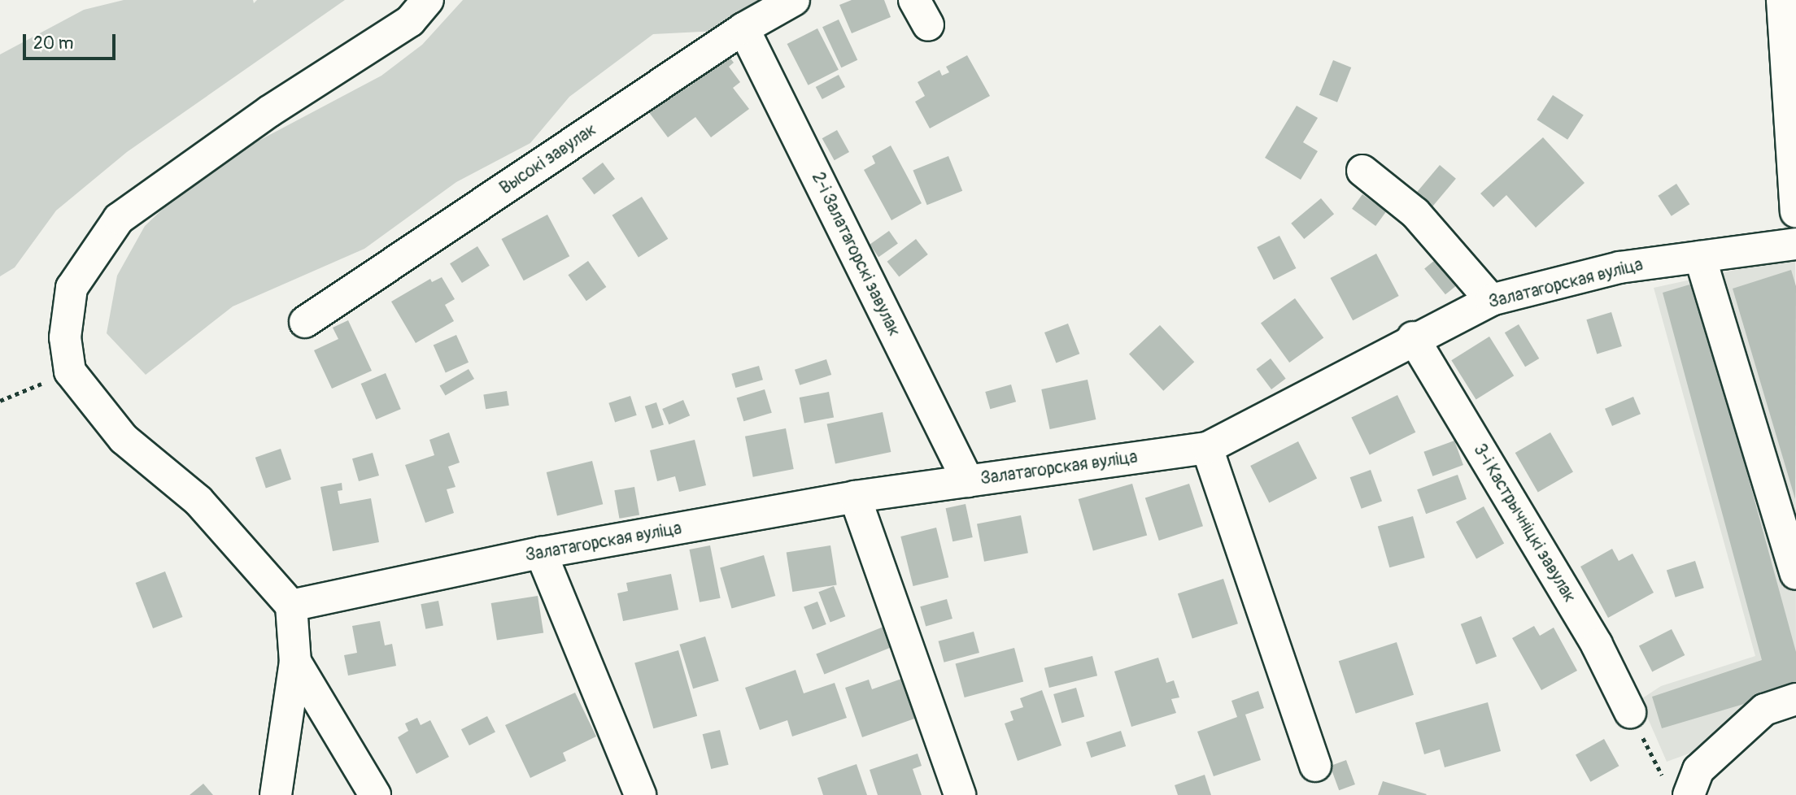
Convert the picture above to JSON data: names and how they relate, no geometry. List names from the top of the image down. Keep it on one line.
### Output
{"streets":{"street":["Высокі завулак","2-і Залатагорскі завулак","Залатагорская вуліца","3-і Кастрычніцкі завулак"]},"crossings":[["Высокі завулак","2-і Залатагорскі завулак"],["2-і Залатагорскі завулак","Залатагорская вуліца"],["Залатагорская вуліца","3-і Кастрычніцкі завулак"]],"scale_bar":"20 m"}
